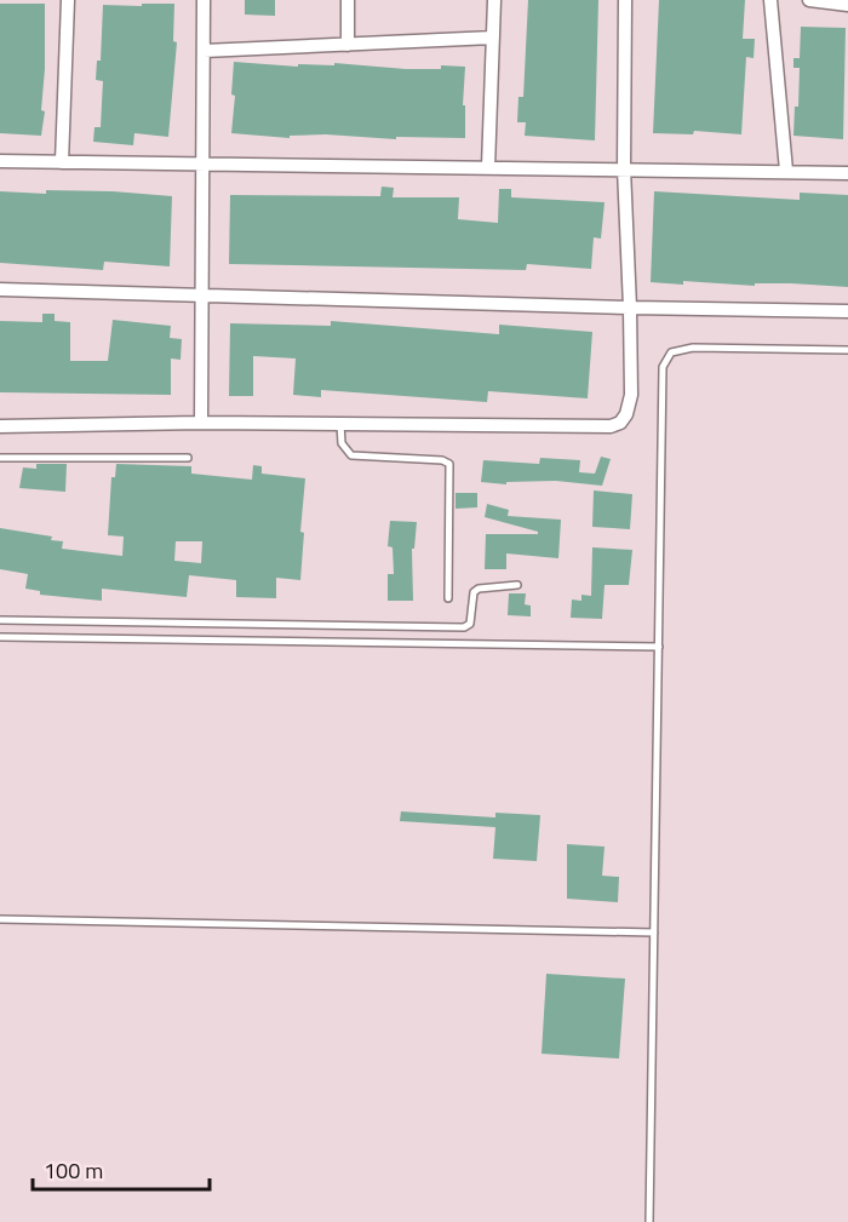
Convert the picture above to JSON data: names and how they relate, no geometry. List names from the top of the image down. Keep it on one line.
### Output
{"scale_bar":"100 m"}
